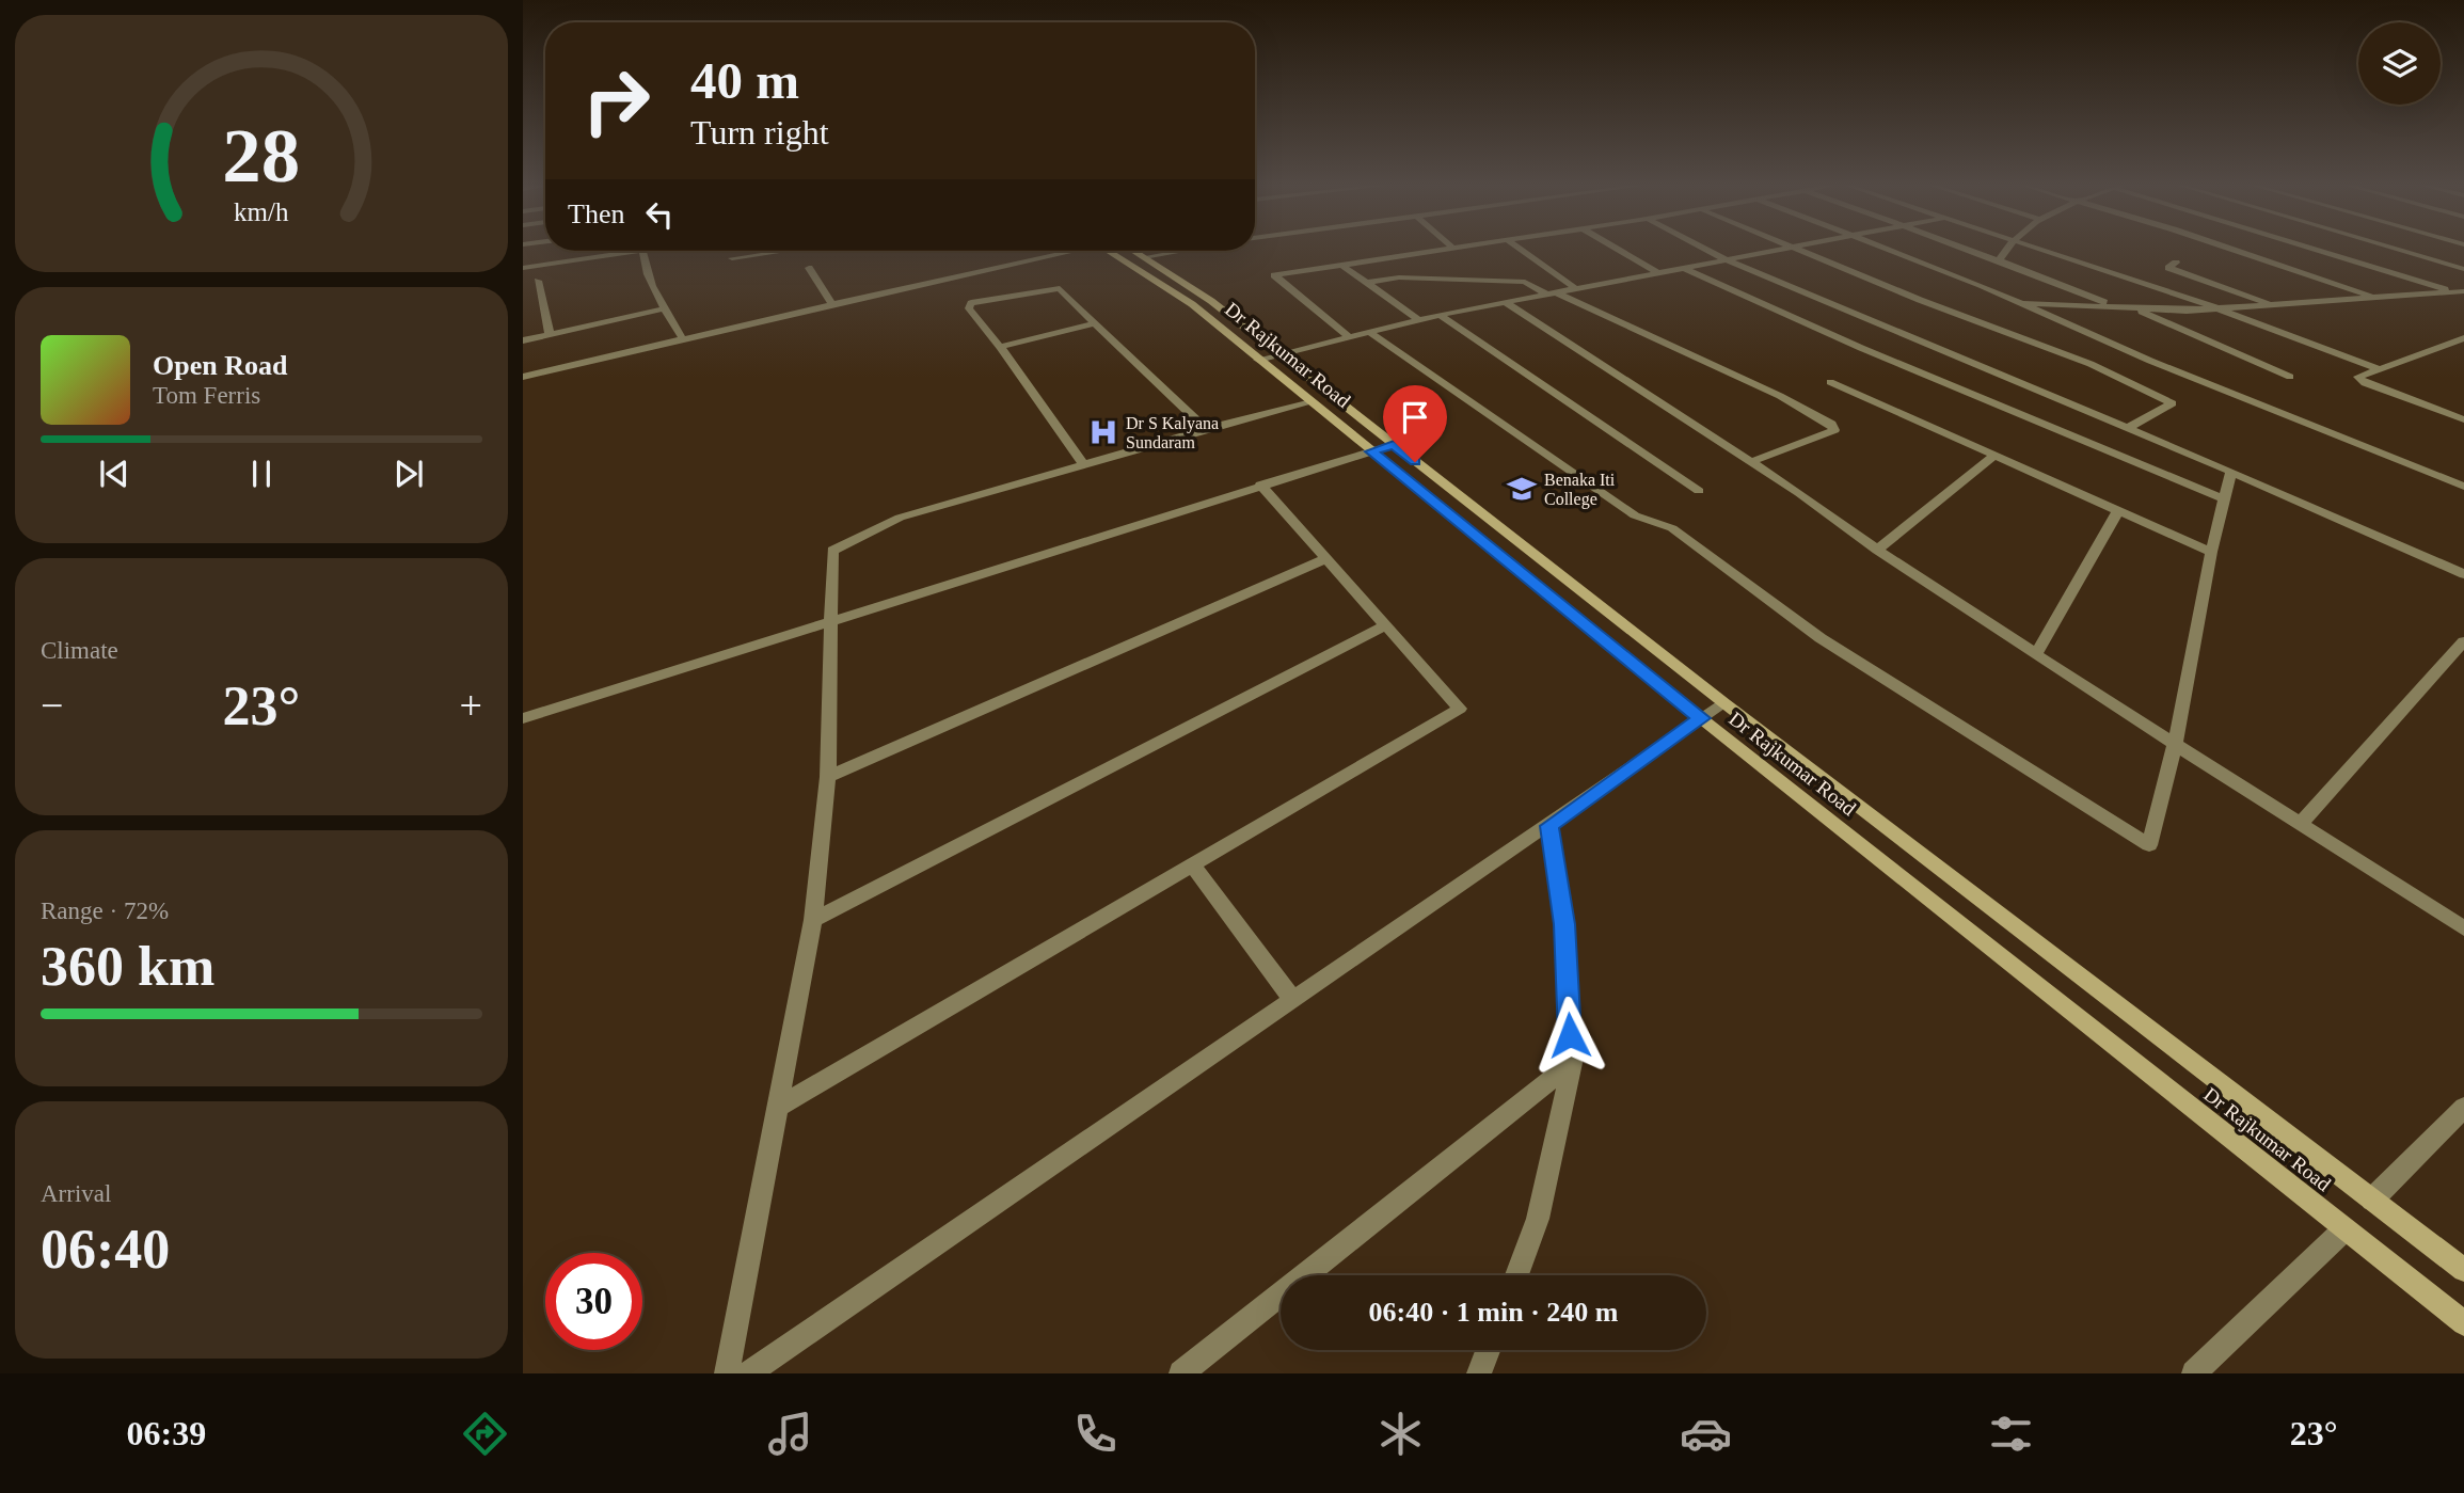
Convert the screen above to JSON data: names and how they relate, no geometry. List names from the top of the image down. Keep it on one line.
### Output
{"streets":{"main road":["Dr Rajkumar Road"]},"places":{"hospital":["Dr S Kalyana Sundaram"],"school or university":["Benaka Iti College"]},"page":{"turn":["40 m","Turn right"],"then":"Then","song":["Open Road","Tom Ferris"],"tile":["Climate",["Range · 72%","360 km"],["Arrival","06:40"]],"heat":["−","23°","+"],"limit":"30","trip":"06:40 · 1 min · 240 m","tabs":["06:39","23°"],"gauge":["28","km/h"]}}
